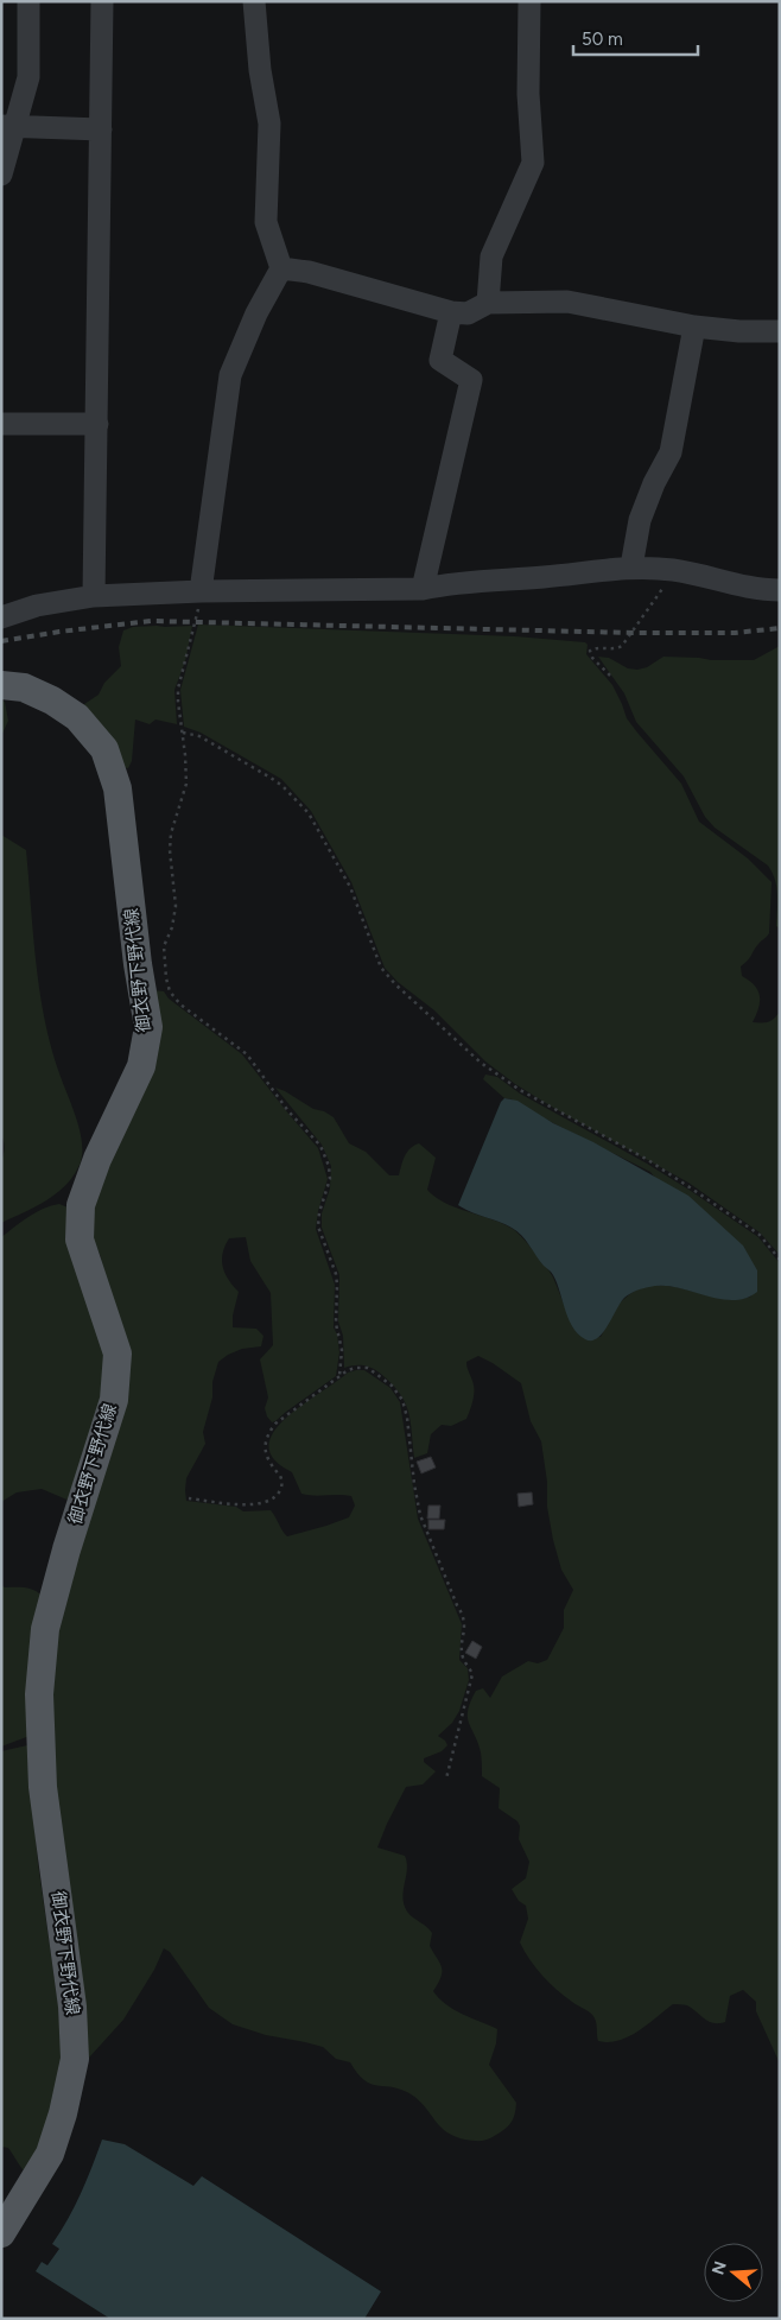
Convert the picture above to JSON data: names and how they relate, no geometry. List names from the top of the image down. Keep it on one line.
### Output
{"streets":{"main road":["御衣野下野代線"]},"scale_bar":"50 m","north":"left"}
